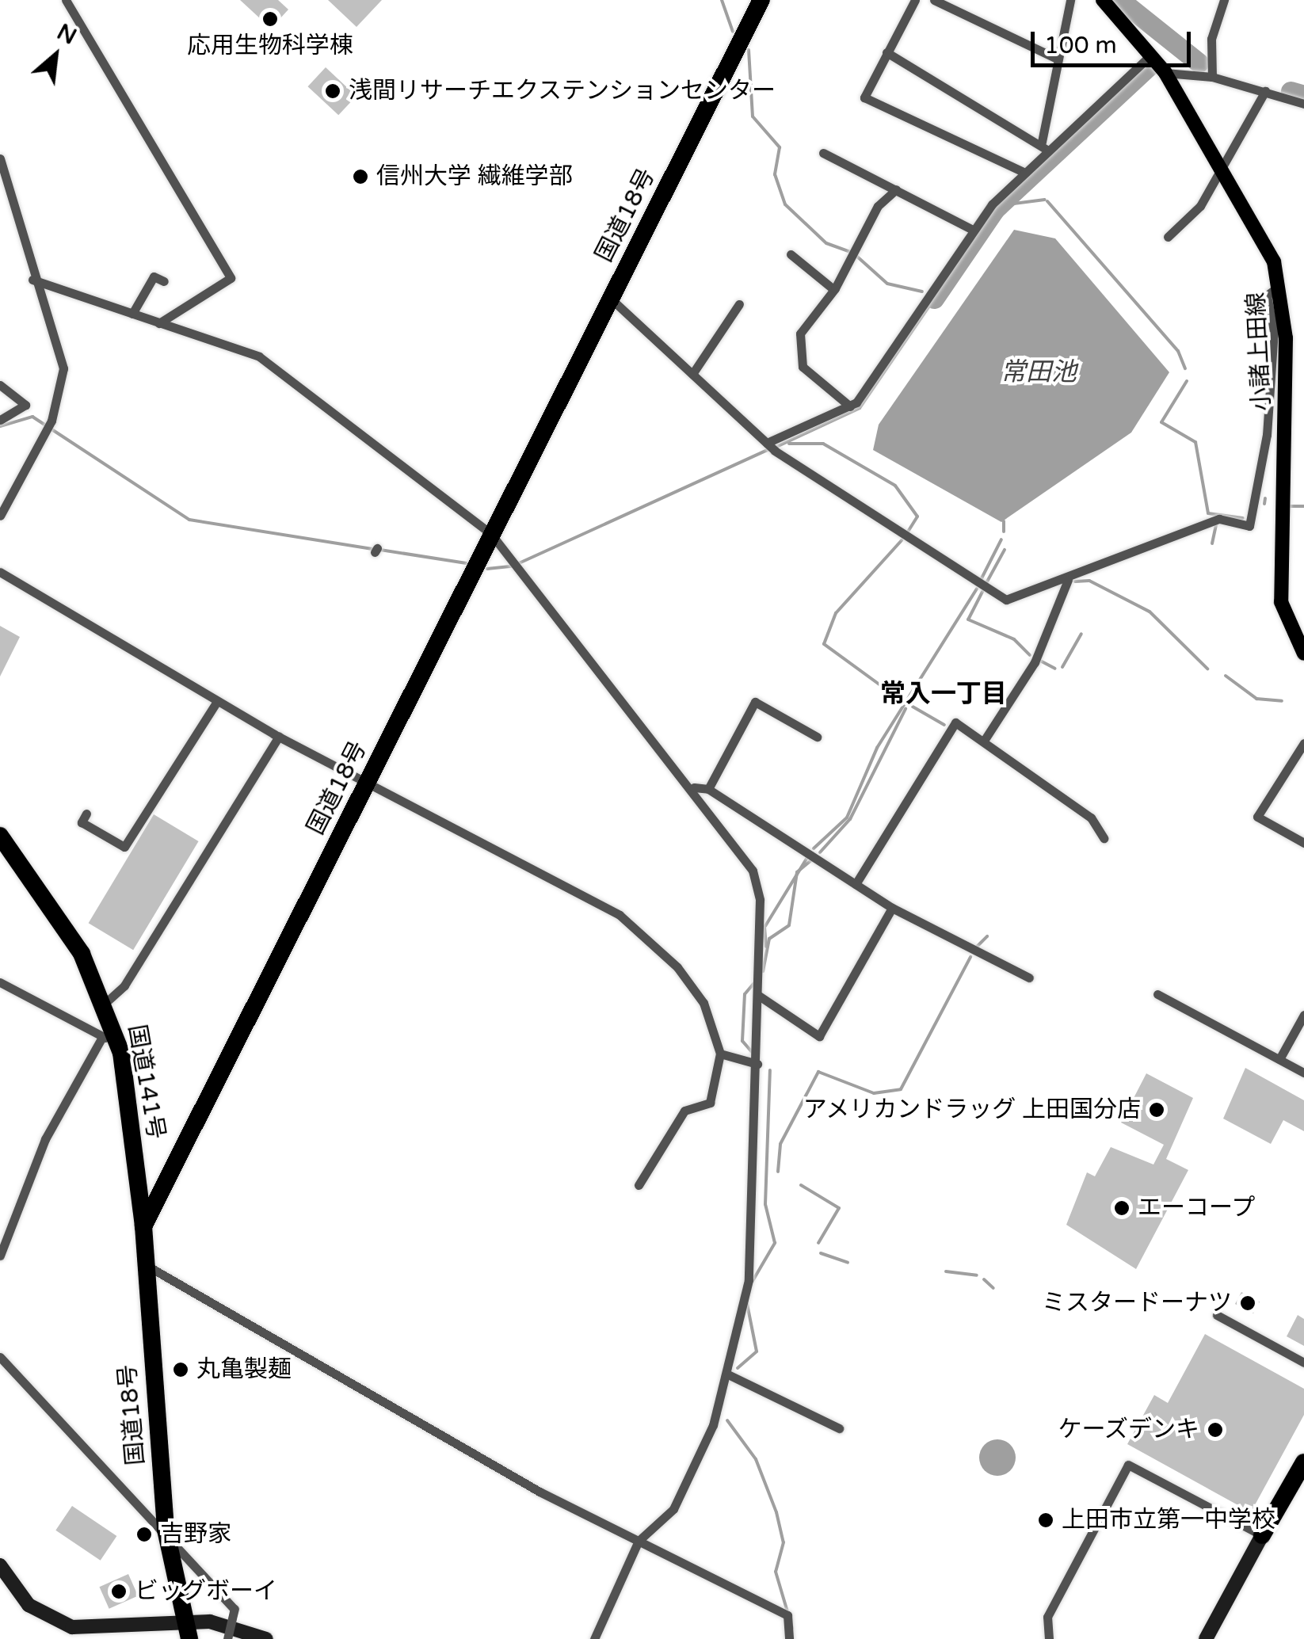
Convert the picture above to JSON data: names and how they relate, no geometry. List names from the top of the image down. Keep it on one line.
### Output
{"streets":{"highway":["国道18号","国道141号"],"main road":["小諸上田線"]},"crossings":[["国道18号","国道141号"]],"districts":["常入一丁目"],"water":["常田池"],"places":["応用生物科学棟","浅間リサーチエクステンションセンター","信州大学 繊維学部","アメリカンドラッグ 上田国分店","エーコープ","ミスタードーナツ","丸亀製麺","ケーズデンキ","上田市立第一中学校","吉野家","ビッグボーイ"],"scale_bar":"100 m","north":"top right"}
